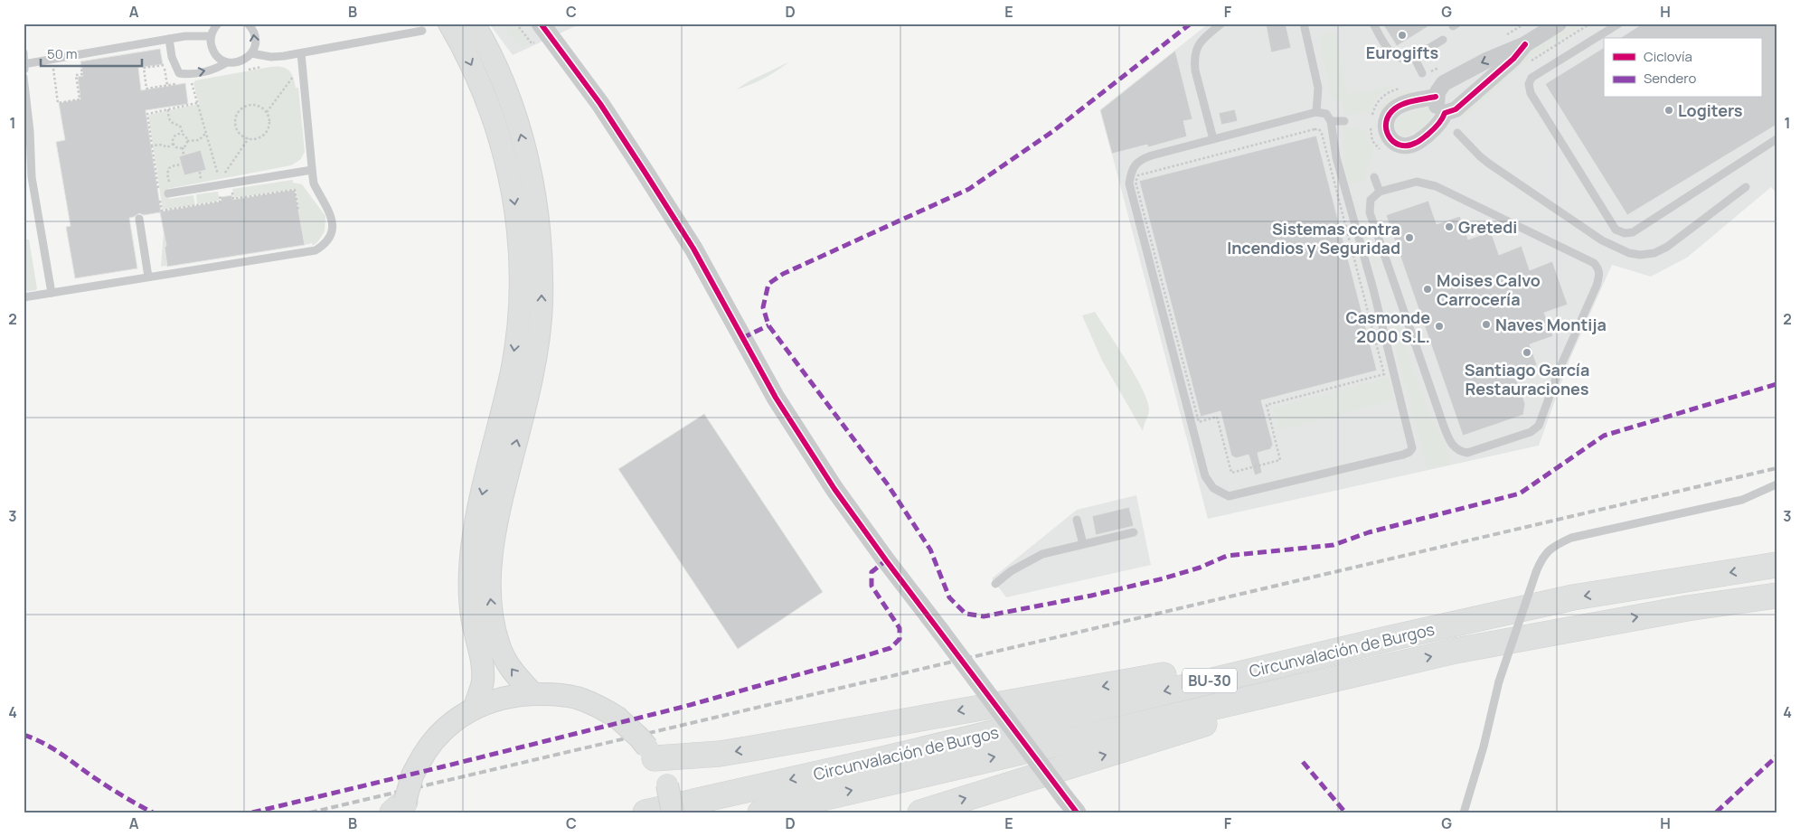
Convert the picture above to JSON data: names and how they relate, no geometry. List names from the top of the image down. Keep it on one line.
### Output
{"streets":{"highway":["Circunvalación de Burgos","BU-30"]},"places":["Eurogifts","Logiters","Gretedi","Sistemas contra Incendios y Seguridad","Moises Calvo Carrocería","Naves Montija","Casmonde 2000 S.L.","Santiago García Restauraciones"],"legend":["Ciclovía","Sendero"],"scale_bar":"50 m","grid":{"columns":["A","B","C","D","E","F","G","H"],"rows":["1","2","3","4"]}}
